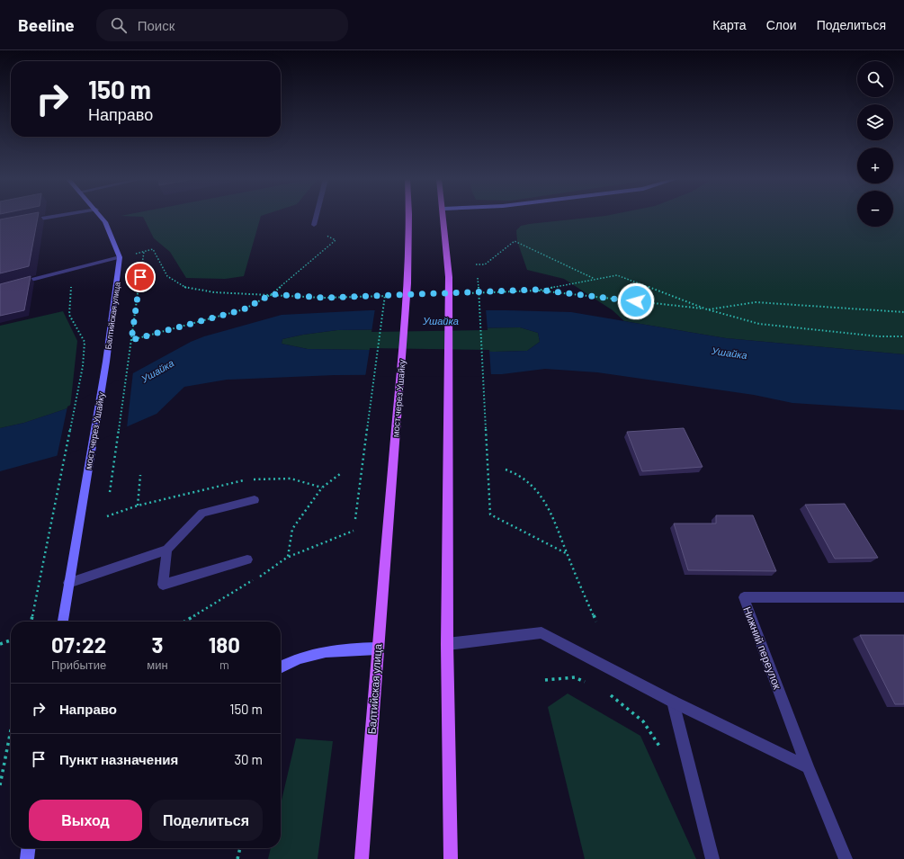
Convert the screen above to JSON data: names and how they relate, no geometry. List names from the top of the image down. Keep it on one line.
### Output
{"streets":{"main road":["Балтийская улица","мост через Ушайку"],"street":["Нижний переулок"]},"crossings":[["Балтийская улица","мост через Ушайку"]],"water":["Ушайка"],"page":{"header":"Beeline","search":"Поиск","nav":["Карта","Слои","Поделиться"],"map_buttons":["+","−"],"turn":["150 m","Направо"],"eta":["07:22","Прибытие","3","мин","180","m"],"list":[{"name":"Направо","value":"150 m"},{"name":"Пункт назначения","value":"30 m"}],"buttons":["Выход","Поделиться"]}}
